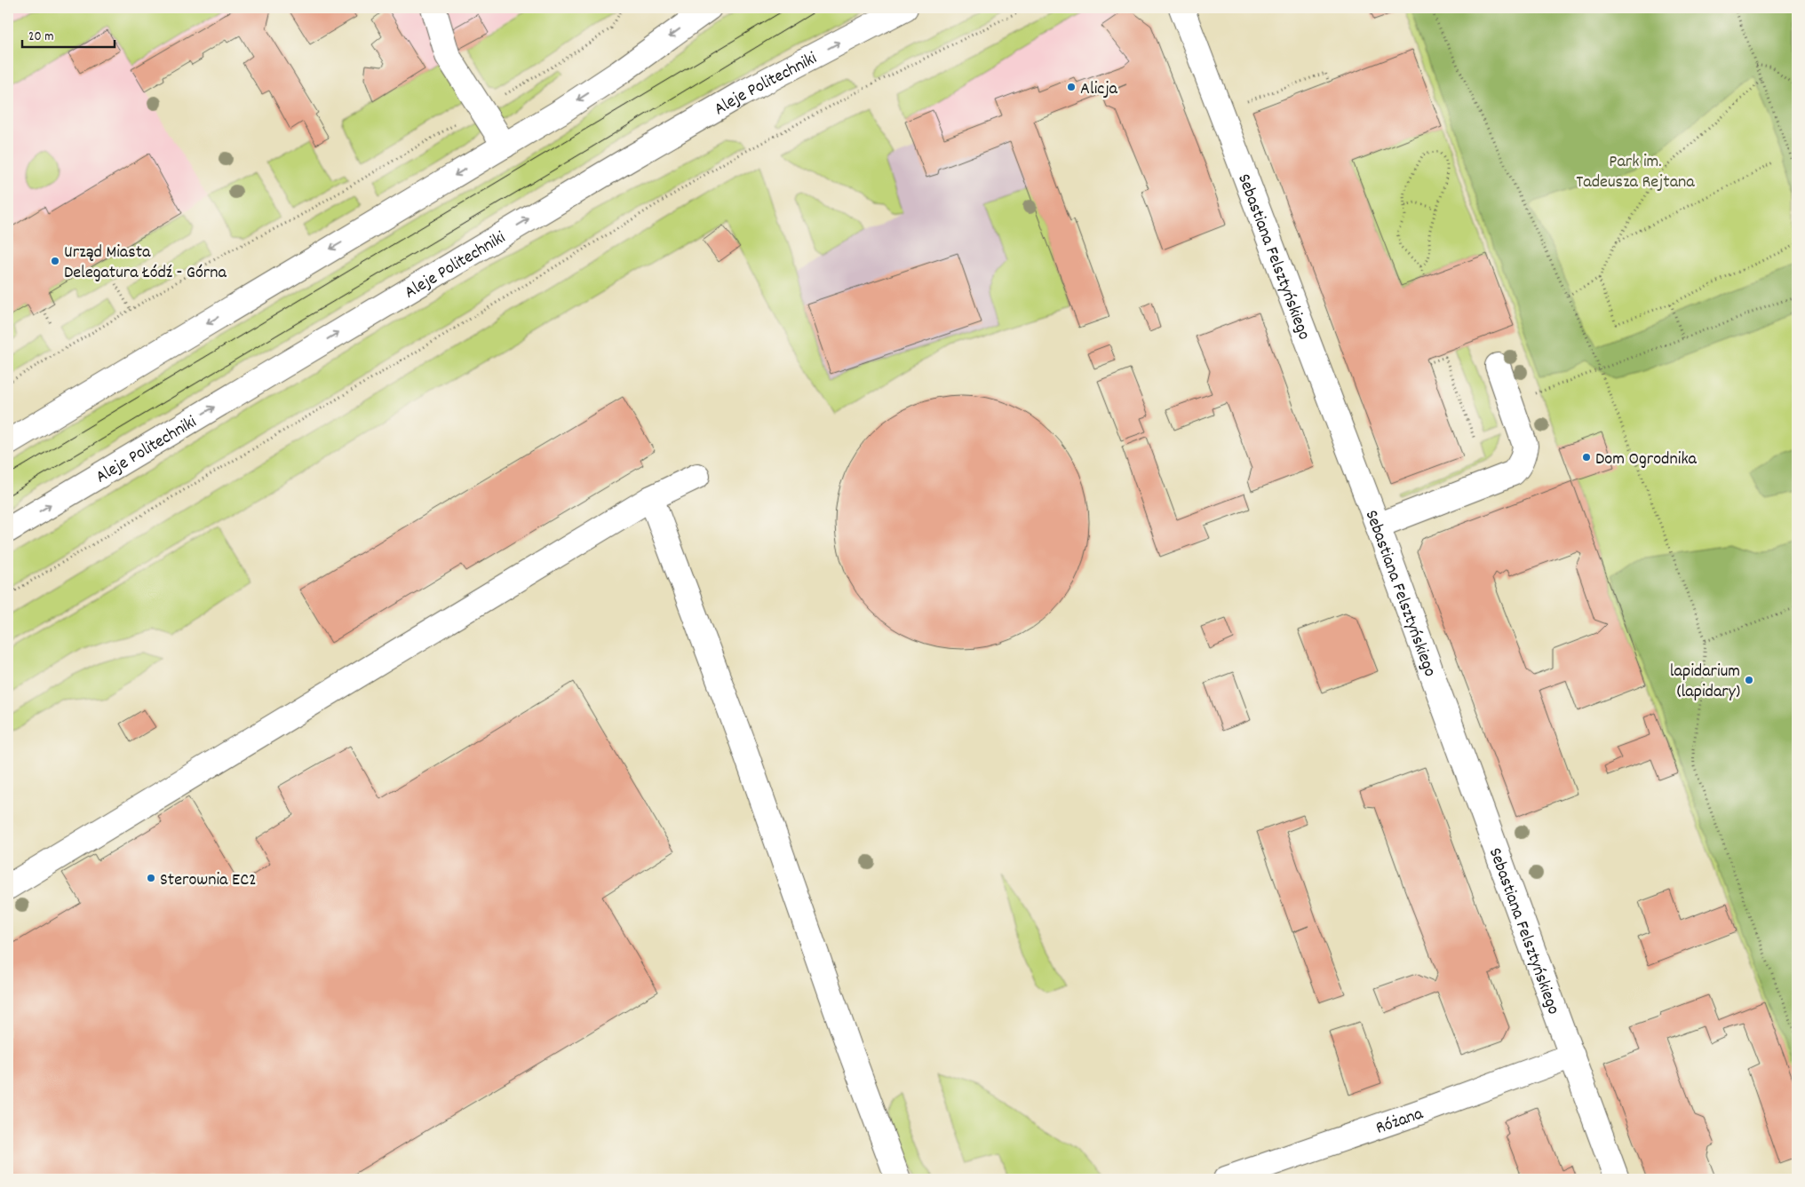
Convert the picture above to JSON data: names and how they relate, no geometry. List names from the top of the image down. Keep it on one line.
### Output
{"streets":{"main road":["Aleje Politechniki","Sebastiana Felsztyńskiego","Różana"]},"crossings":[["Sebastiana Felsztyńskiego","Różana"]],"parks":["Park im. Tadeusza Rejtana"],"places":["Alicja","Urząd Miasta Delegatura Łódź - Górna","Dom Ogrodnika","lapidarium (lapidary)","Sterownia EC2"],"scale_bar":"20 m"}
